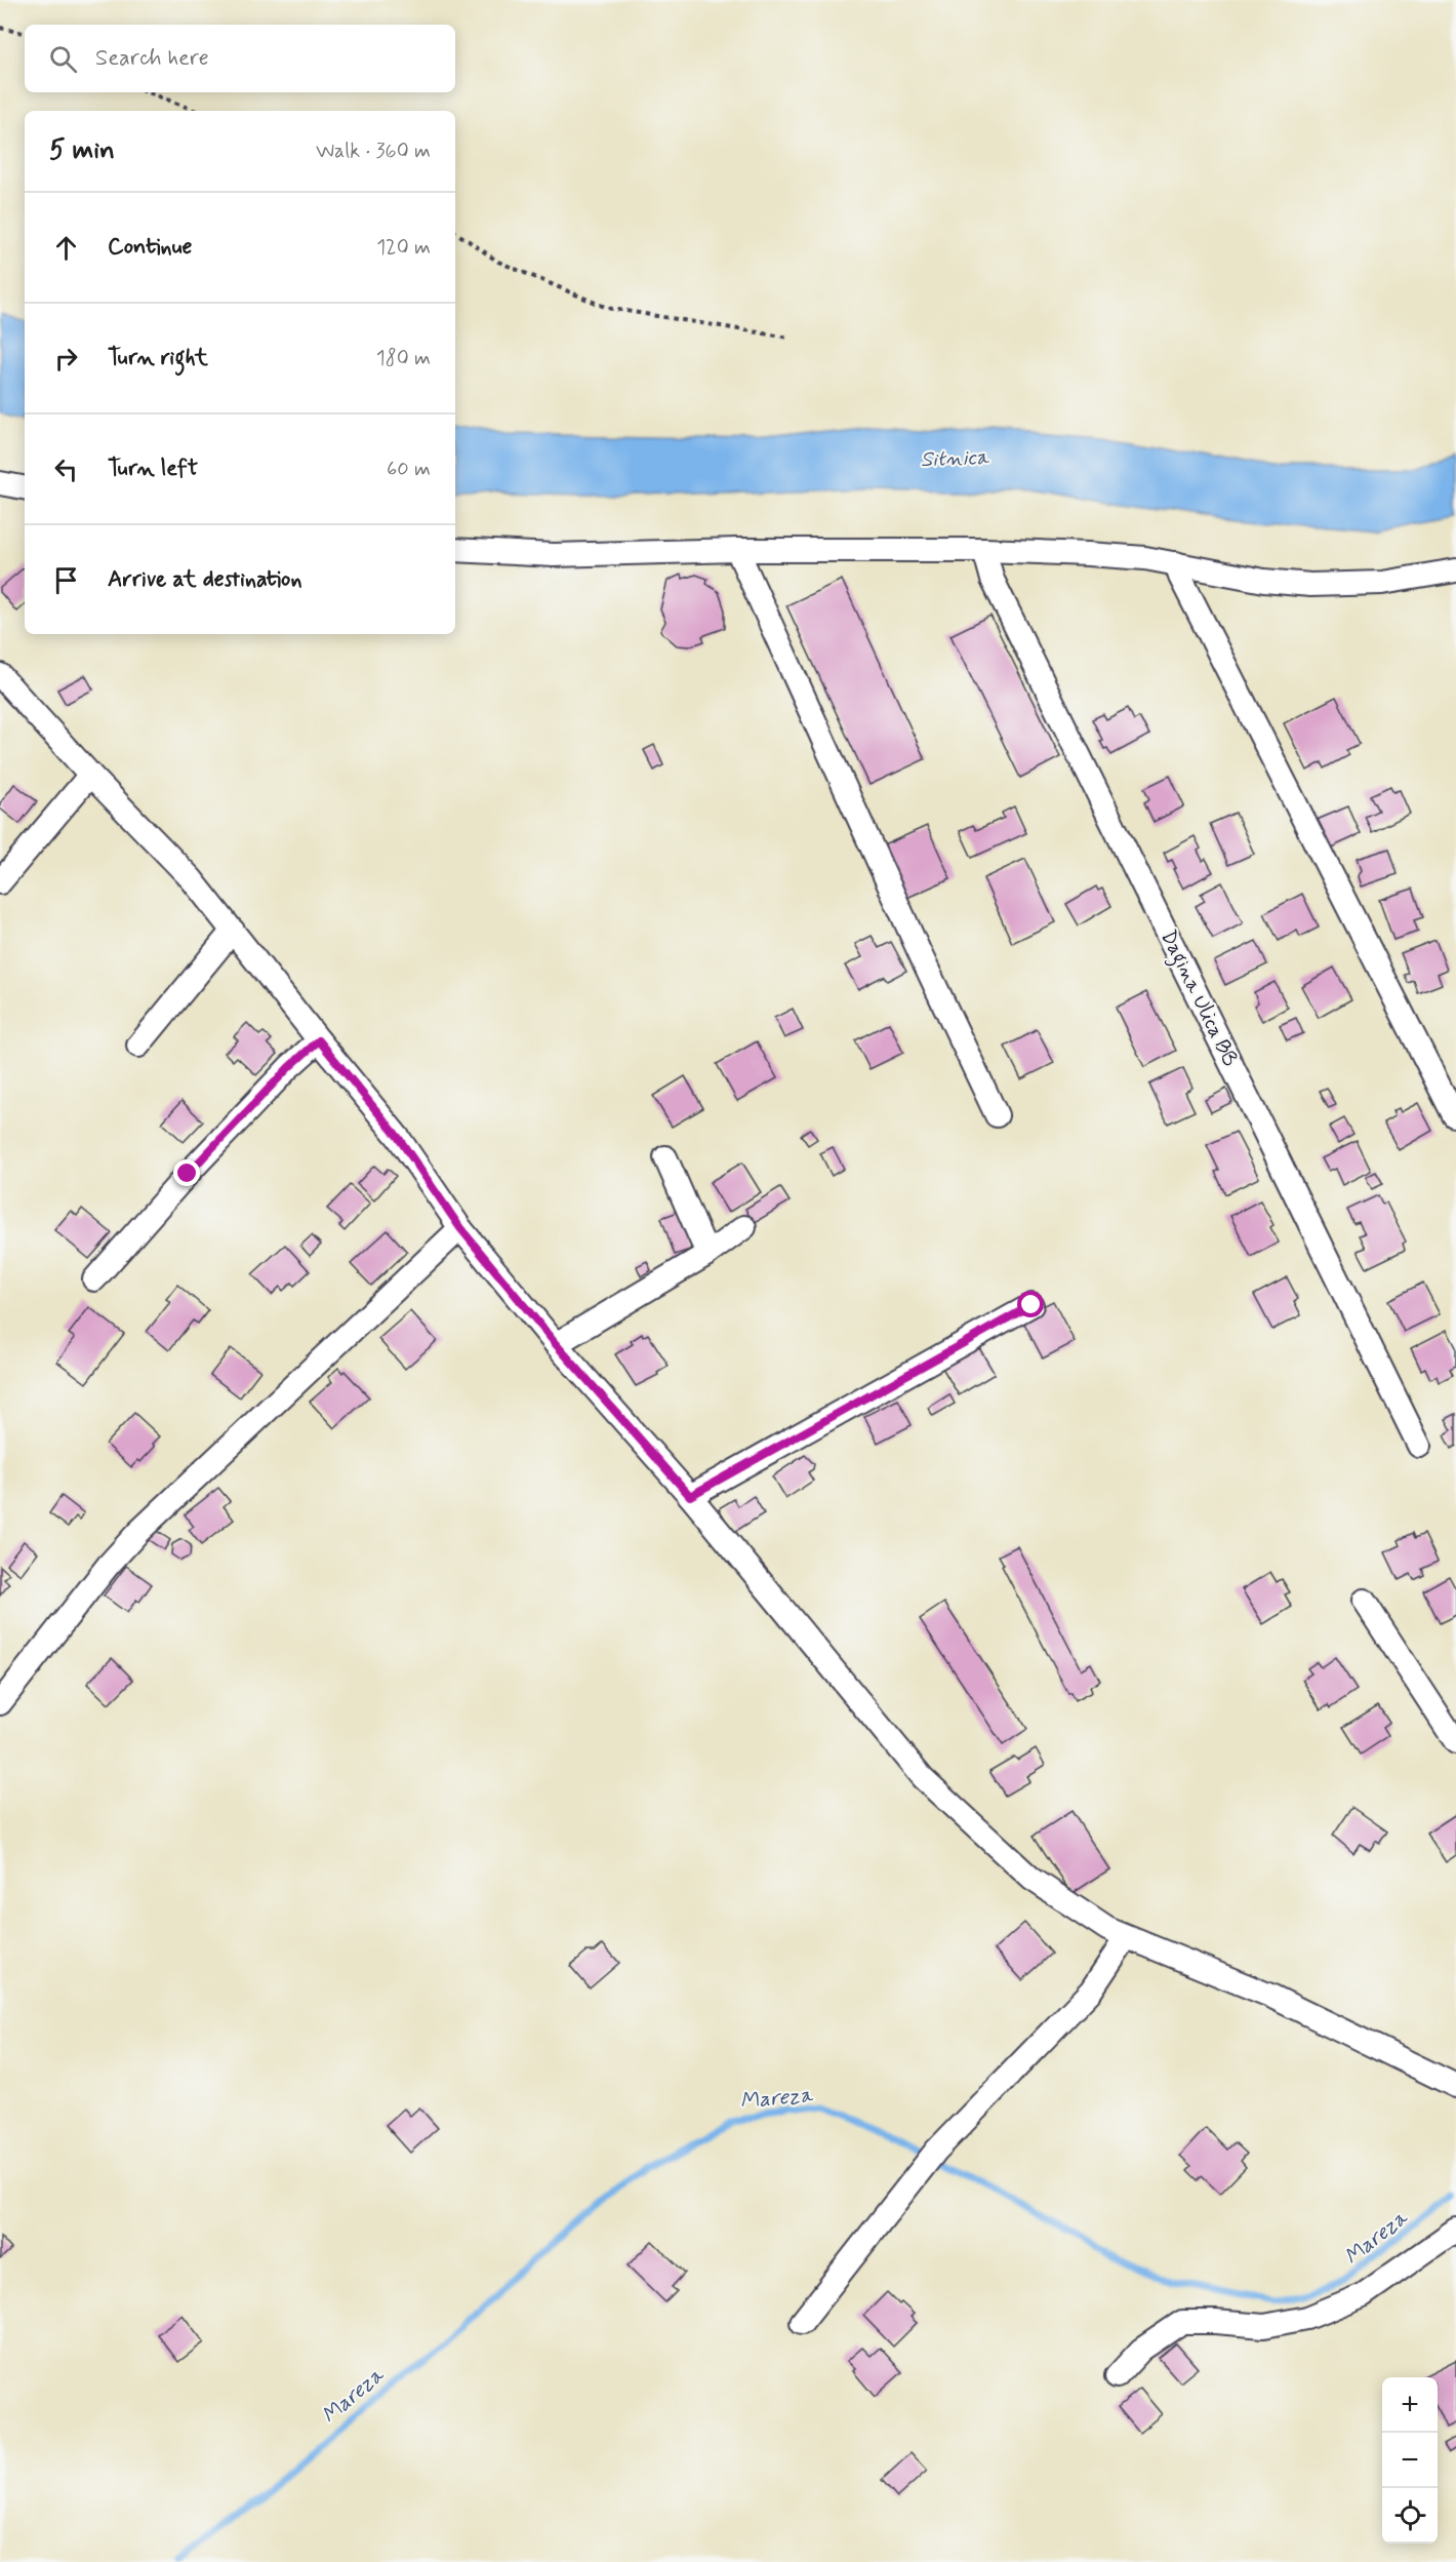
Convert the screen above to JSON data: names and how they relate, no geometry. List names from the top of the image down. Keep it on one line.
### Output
{"streets":{"street":["Dagina Ulica BB"]},"water":["Sitnica","Mareza"],"page":{"search":"Search here","heading":["5 min","Walk · 360 m"],"list":[["Continue","120 m"],["Turn right","180 m"],["Turn left","60 m"],"Arrive at destination"],"map_buttons":["+","−"]}}
